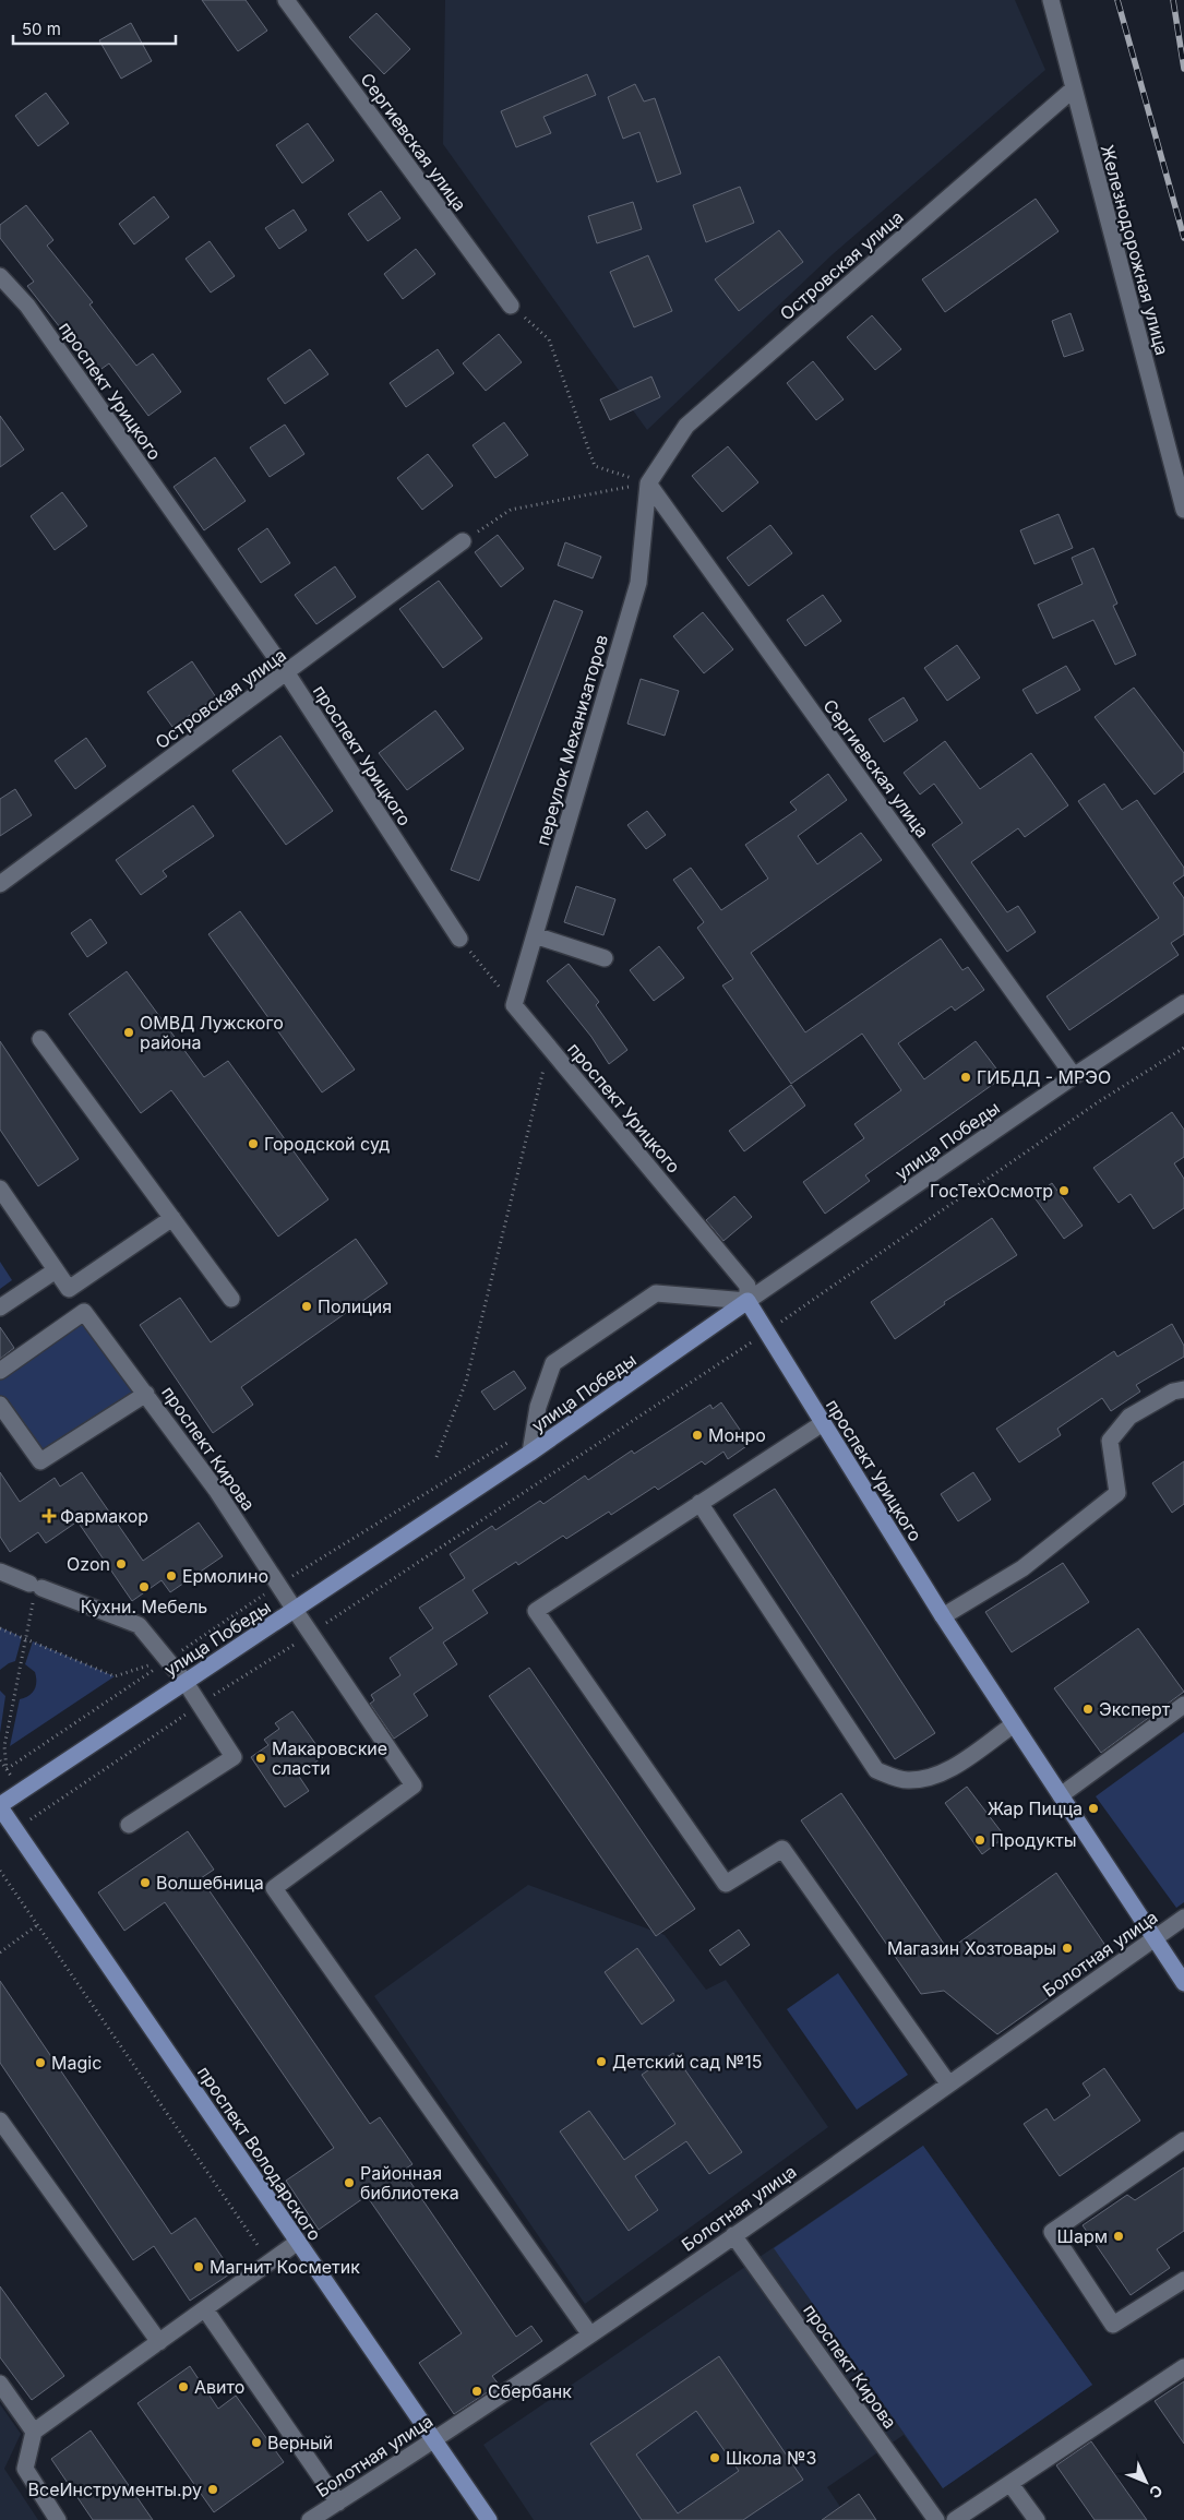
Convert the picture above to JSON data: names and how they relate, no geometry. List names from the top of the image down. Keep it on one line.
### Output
{"streets":{"main road":["проспект Урицкого","улица Победы","проспект Володарского"],"street":["Сергиевская улица","Железнодорожная улица","Островская улица","переулок Механизаторов","проспект Кирова","Болотная улица"]},"crossings":[["Сергиевская улица","Островская улица"],["Сергиевская улица","переулок Механизаторов"],["Сергиевская улица","улица Победы"],["Железнодорожная улица","Островская улица"],["Островская улица","проспект Урицкого"],["Островская улица","переулок Механизаторов"],["проспект Урицкого","переулок Механизаторов"],["проспект Урицкого","улица Победы"],["проспект Урицкого","Болотная улица"],["улица Победы","проспект Кирова"],["улица Победы","проспект Володарского"],["проспект Кирова","Болотная улица"],["Болотная улица","проспект Володарского"]],"places":{"other":["ОМВД Лужского района","ГИБДД - МРЭО","Городской суд","ГосТехОсмотр","Полиция","Монро","Ozon","Ермолино","Кухни. Мебель","Эксперт","Макаровские сласти","Жар Пицца","Продукты","Волшебница","Магазин Хозтовары","Детский сад №15","Magic","Районная библиотека","Шарм","Магнит Косметик","Авито","Сбербанк","Верный","Школа №3","ВсеИнструменты.ру"],"health":["Фармакор"]},"scale_bar":"50 m","north":"bottom right"}
